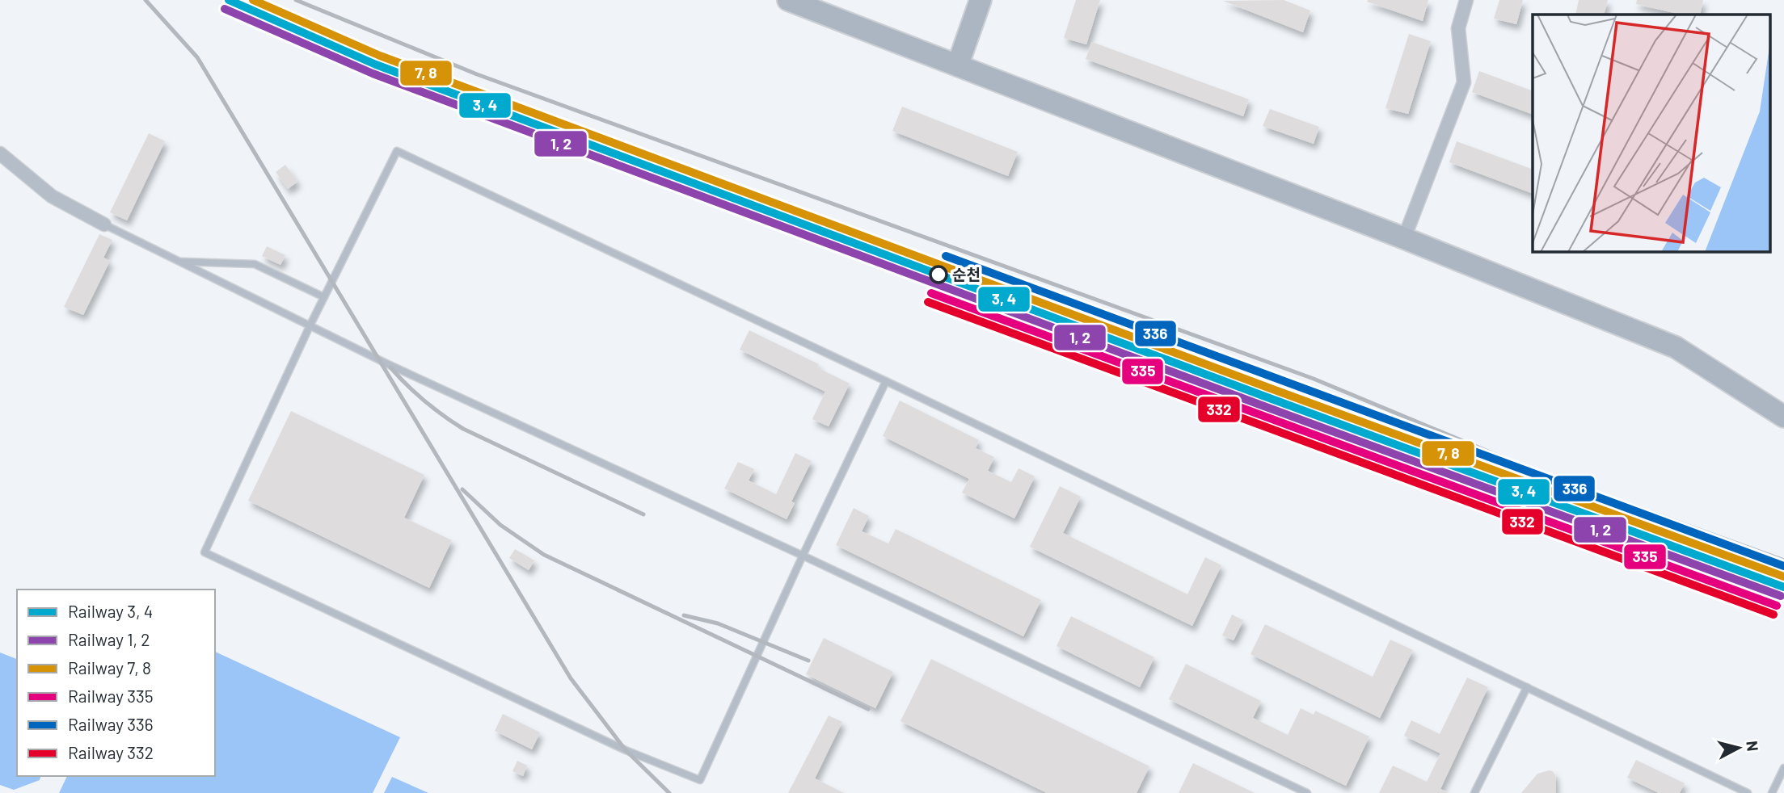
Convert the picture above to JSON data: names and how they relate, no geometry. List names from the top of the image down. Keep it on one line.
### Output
{"places":["순천"],"lines":["rail line 336","rail line 335","rail line 332"],"legend":["Railway 3, 4","Railway 1, 2","Railway 7, 8","Railway 335","Railway 336","Railway 332"],"north":"right"}
